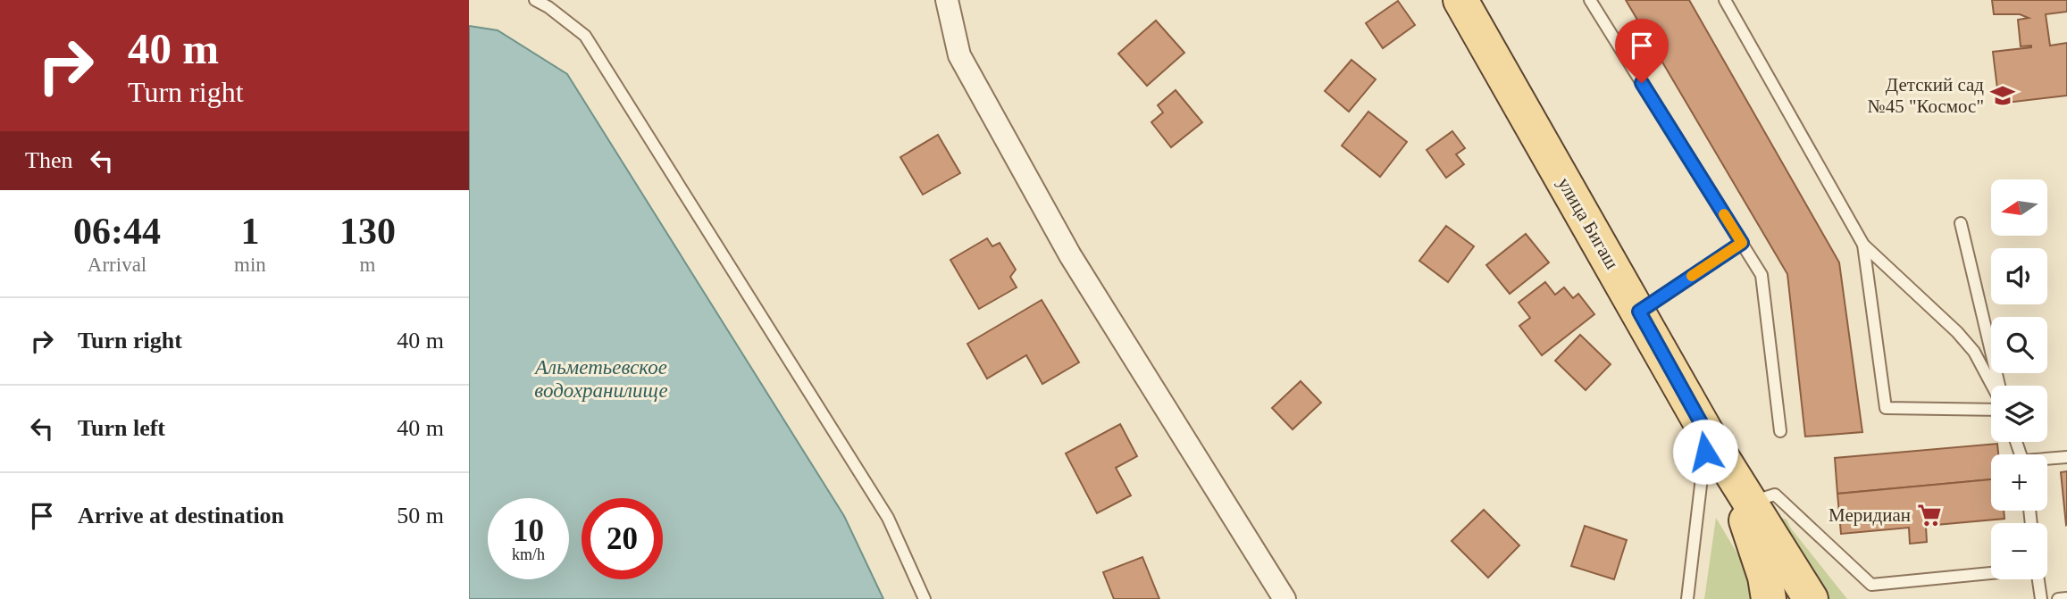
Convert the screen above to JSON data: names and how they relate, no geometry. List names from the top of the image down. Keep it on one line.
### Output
{"streets":{"main road":["улица Бигаш"]},"water":["Альметьевское водохранилище"],"places":{"school or university":["Детский сад №45 \"Космос\""],"supermarket":["Меридиан"]},"north":"left","page":{"turn":["40 m","Turn right"],"then":"Then","map_buttons":["+","−"],"eta":["06:44","Arrival","1","min","130","m"],"list":[{"name":"Turn right","value":"40 m"},{"name":"Turn left","value":"40 m"},{"name":"Arrive at destination","value":"50 m"}],"speed":"10 km/h","limit":"20"}}
